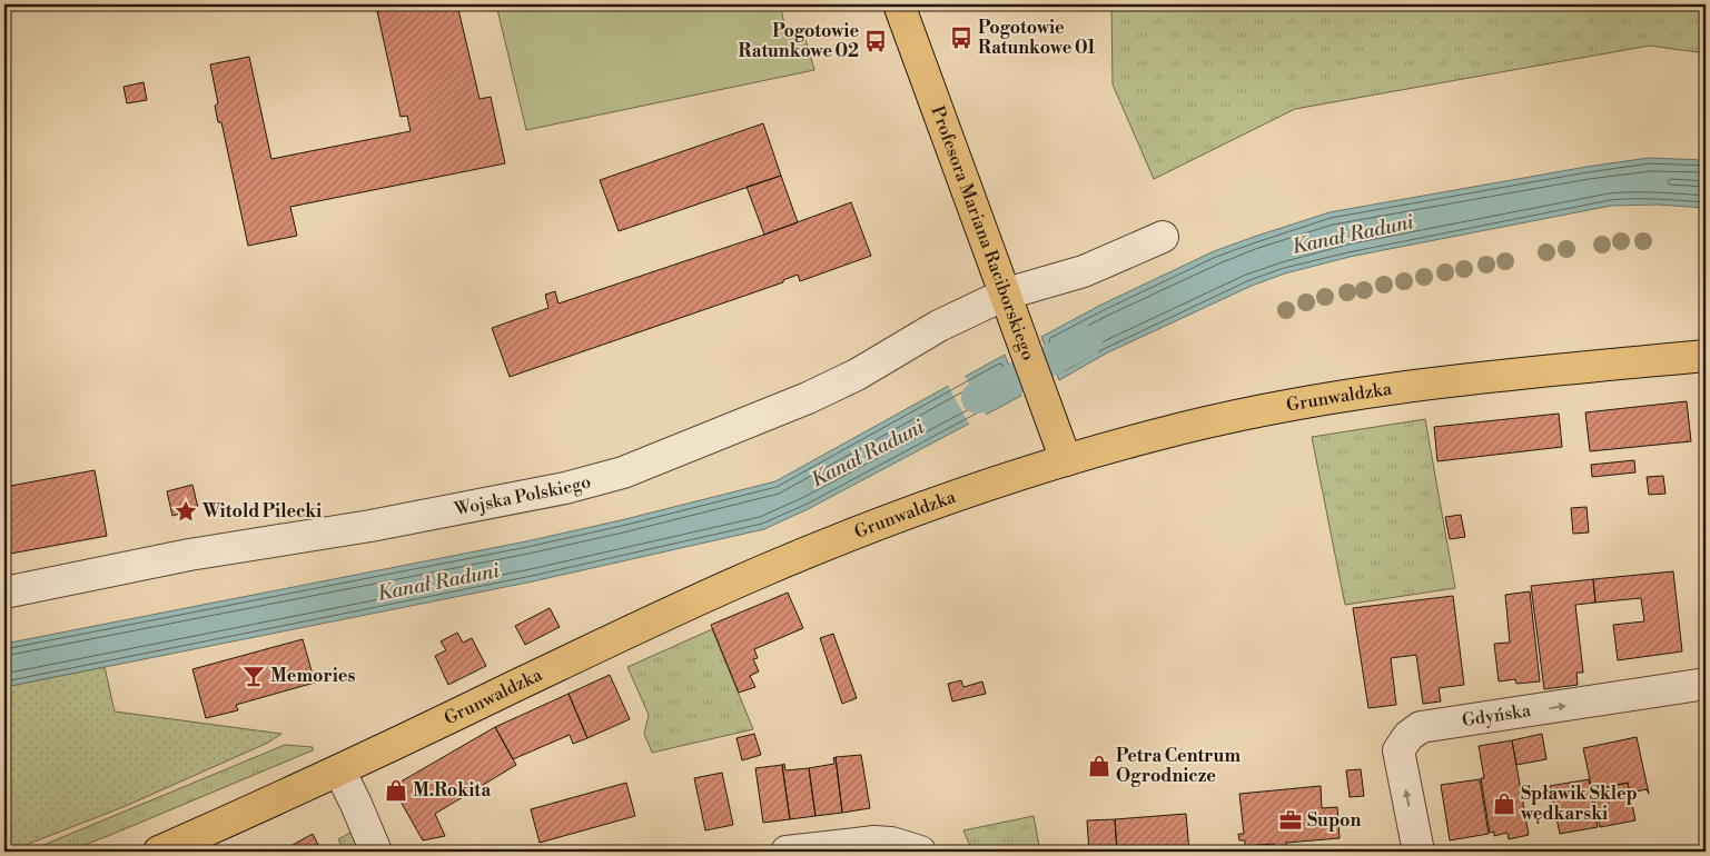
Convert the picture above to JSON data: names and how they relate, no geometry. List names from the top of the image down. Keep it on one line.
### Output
{"streets":{"main road":["Profesora Mariana Raciborskiego","Grunwaldzka"],"street":["Wojska Polskiego","Gdyńska"]},"crossings":[["Profesora Mariana Raciborskiego","Grunwaldzka"],["Profesora Mariana Raciborskiego","Wojska Polskiego"]],"water":["Kanał Raduni"],"places":{"bus stop":["Pogotowie Ratunkowe 01","Pogotowie Ratunkowe 02"],"place":["Witold Pilecki"],"bar":["Memories"],"shop":["Petra Centrum Ogrodnicze","M.Rokita","Spławik Sklep wędkarski"],"office":["Supon"]}}
